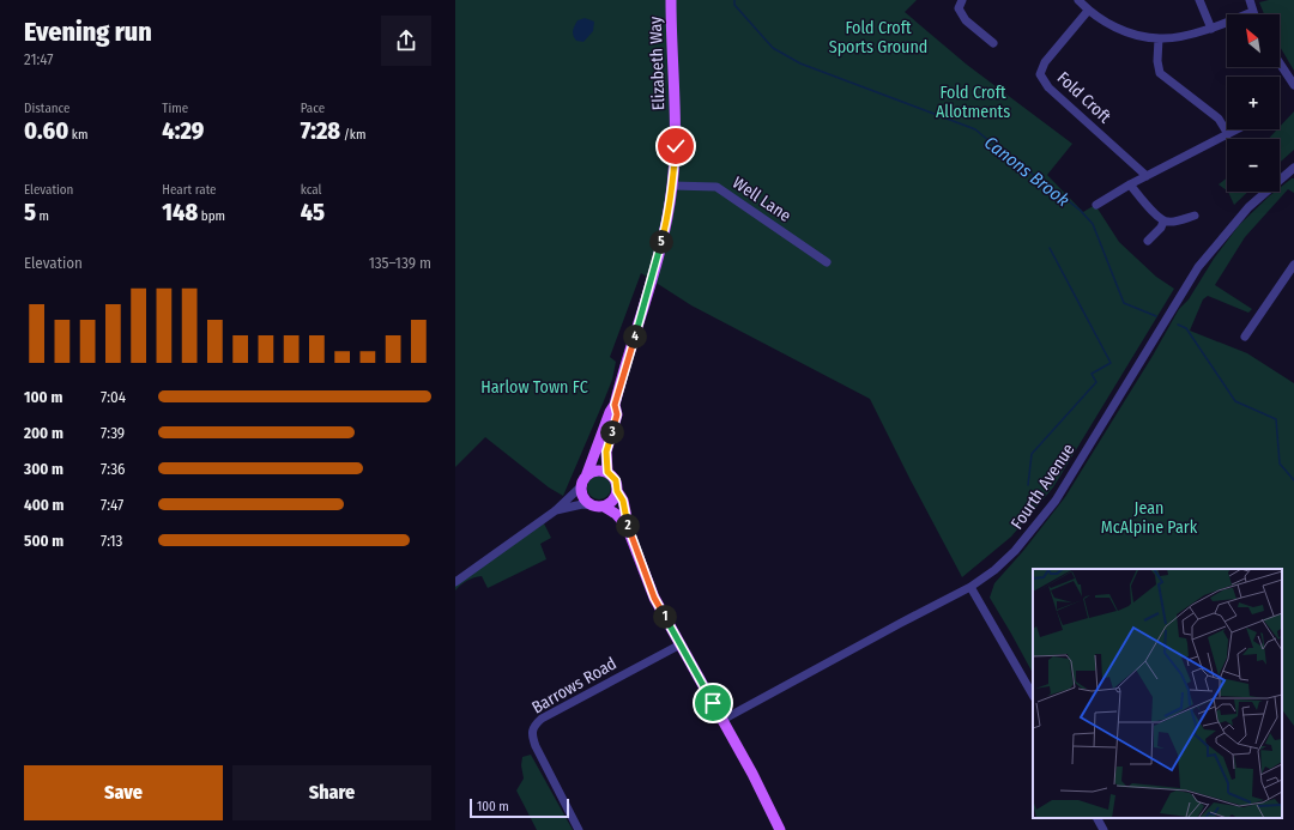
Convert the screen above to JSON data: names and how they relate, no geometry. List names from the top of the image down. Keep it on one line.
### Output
{"streets":{"main road":["Elizabeth Way"],"street":["Fold Croft","Well Lane","Fourth Avenue","Barrows Road"]},"crossings":[["Elizabeth Way","Well Lane"]],"water":["Canons Brook"],"parks":["Fold Croft Sports Ground","Fold Croft Allotments","Harlow Town FC","Jean McAlpine Park"],"scale_bar":"100 m","north":"top left","page":{"heading":["Evening run","21:47"],"map_buttons":["+","−"],"stats":[["Distance","0.60 km"],["Time","4:29"],["Pace","7:28 /km"],["Elevation","5 m"],["Heart rate","148 bpm"],["kcal","45"]],"pins":["5","4","3","2","1"],"chart":["Elevation","135–139 m"],"list":[{"name":"100 m","note":"7:04"},{"name":"200 m","note":"7:39"},{"name":"300 m","note":"7:36"},{"name":"400 m","note":"7:47"},{"name":"500 m","note":"7:13"}],"buttons":["Save","Share"],"scale":"100 m"}}
